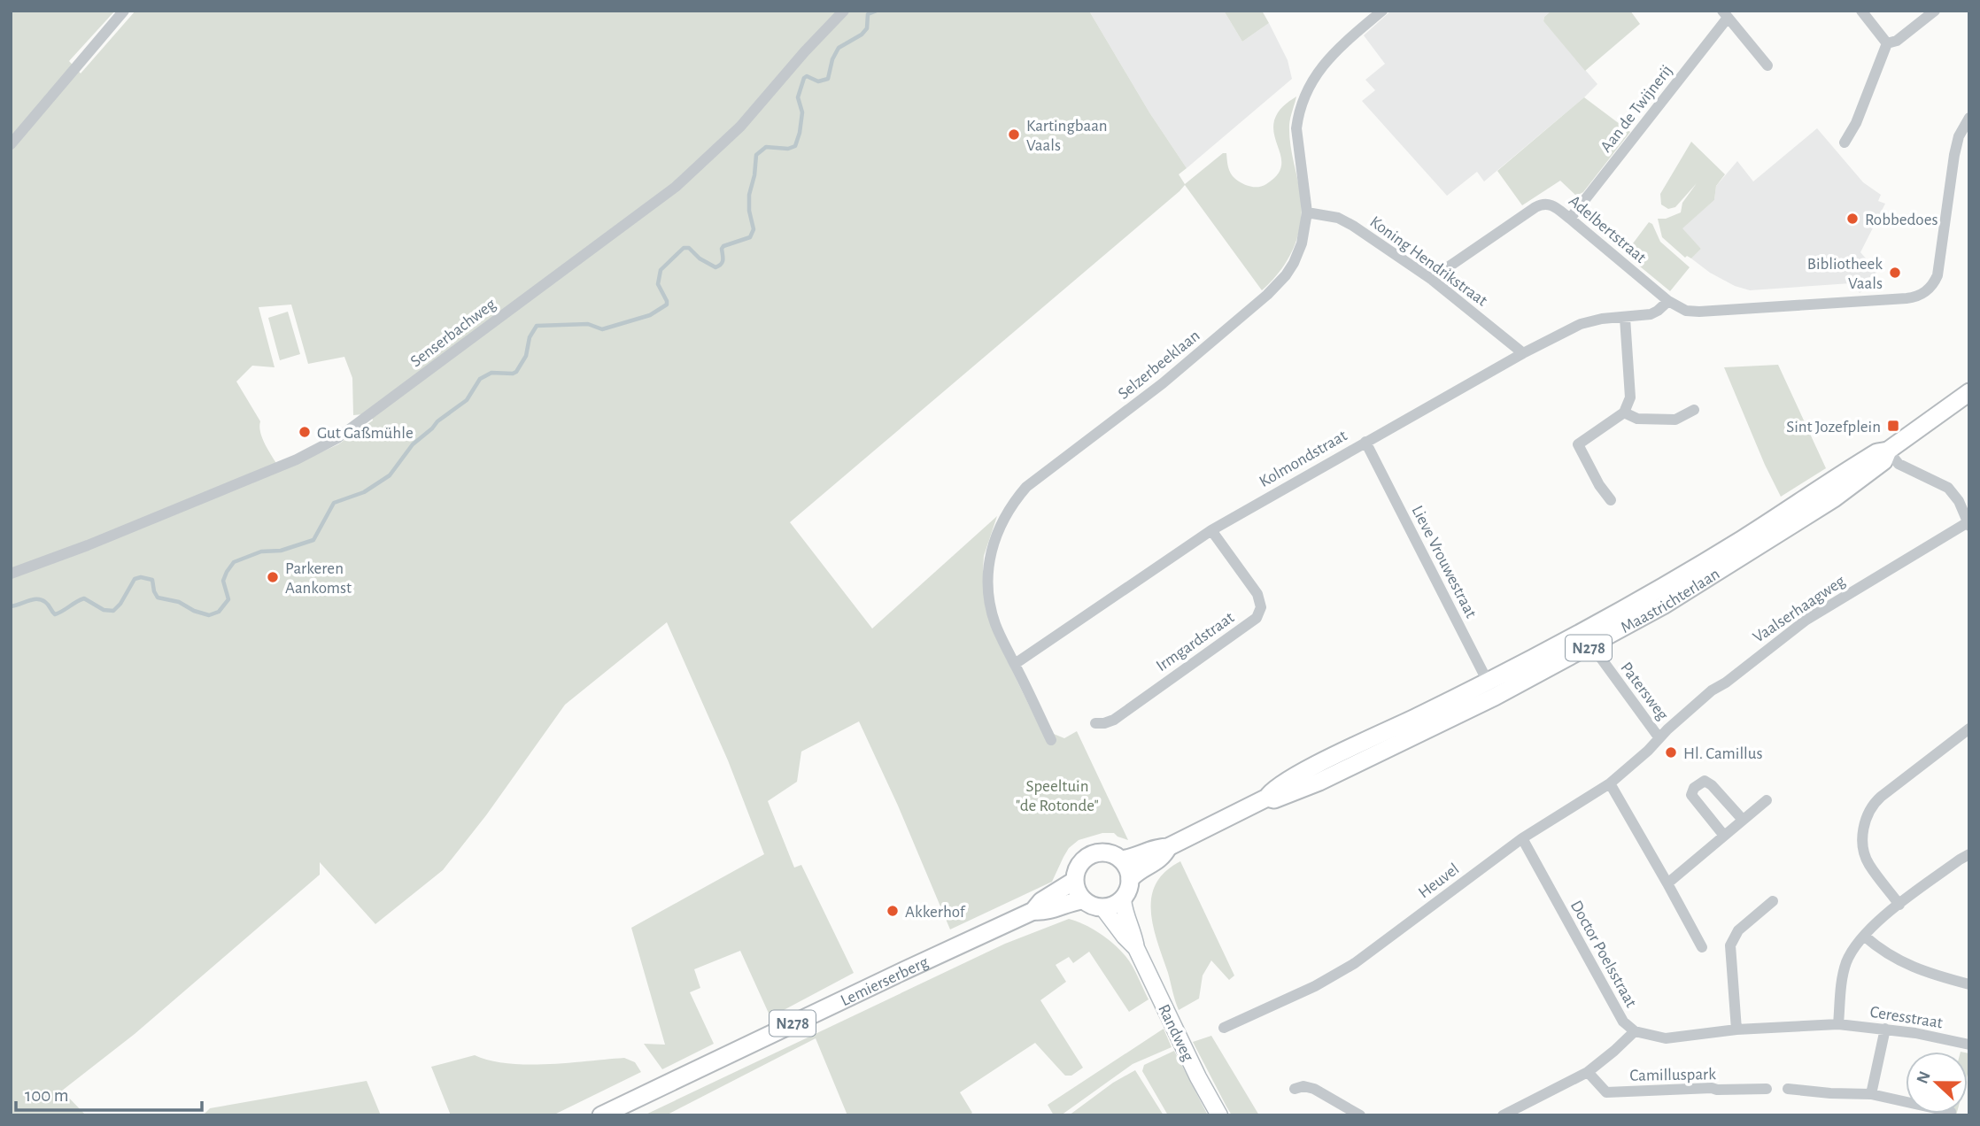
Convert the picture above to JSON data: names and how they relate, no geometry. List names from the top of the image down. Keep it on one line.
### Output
{"streets":{"main road":["Maastrichterlaan","N278","Lemierserberg","Randweg"],"street":["Aan de Twijnerij","Adelbertstraat","Koning Hendrikstraat","Senserbachweg","Selzerbeeklaan","Kolmondstraat","Lieve Vrouwestraat","Vaalserhaagweg","Irmgardstraat","Patersweg","Heuvel","Doctor Poelsstraat","Ceresstraat","Camilluspark"]},"crossings":[["Aan de Twijnerij","Adelbertstraat"],["Adelbertstraat","Koning Hendrikstraat"],["Adelbertstraat","Kolmondstraat"],["Koning Hendrikstraat","Selzerbeeklaan"],["Koning Hendrikstraat","Kolmondstraat"],["Selzerbeeklaan","Kolmondstraat"],["Kolmondstraat","Lieve Vrouwestraat"],["Kolmondstraat","Irmgardstraat"],["Lieve Vrouwestraat","Maastrichterlaan"],["Maastrichterlaan","N278"],["Maastrichterlaan","Patersweg"],["Maastrichterlaan","Lemierserberg"],["Maastrichterlaan","Randweg"],["Vaalserhaagweg","Patersweg"],["Vaalserhaagweg","Heuvel"],["N278","Lemierserberg"],["N278","Randweg"],["Patersweg","Heuvel"],["Heuvel","Doctor Poelsstraat"],["Doctor Poelsstraat","Ceresstraat"],["Doctor Poelsstraat","Camilluspark"],["Lemierserberg","Randweg"]],"parks":["Speeltuin \"de Rotonde\""],"places":{"other":["Kartingbaan Vaals","Robbedoes","Bibliotheek Vaals","Gut Gaßmühle","Parkeren Aankomst","Hl. Camillus","Akkerhof"],"transit":["Sint Jozefplein"]},"scale_bar":"100 m","north":"left"}
